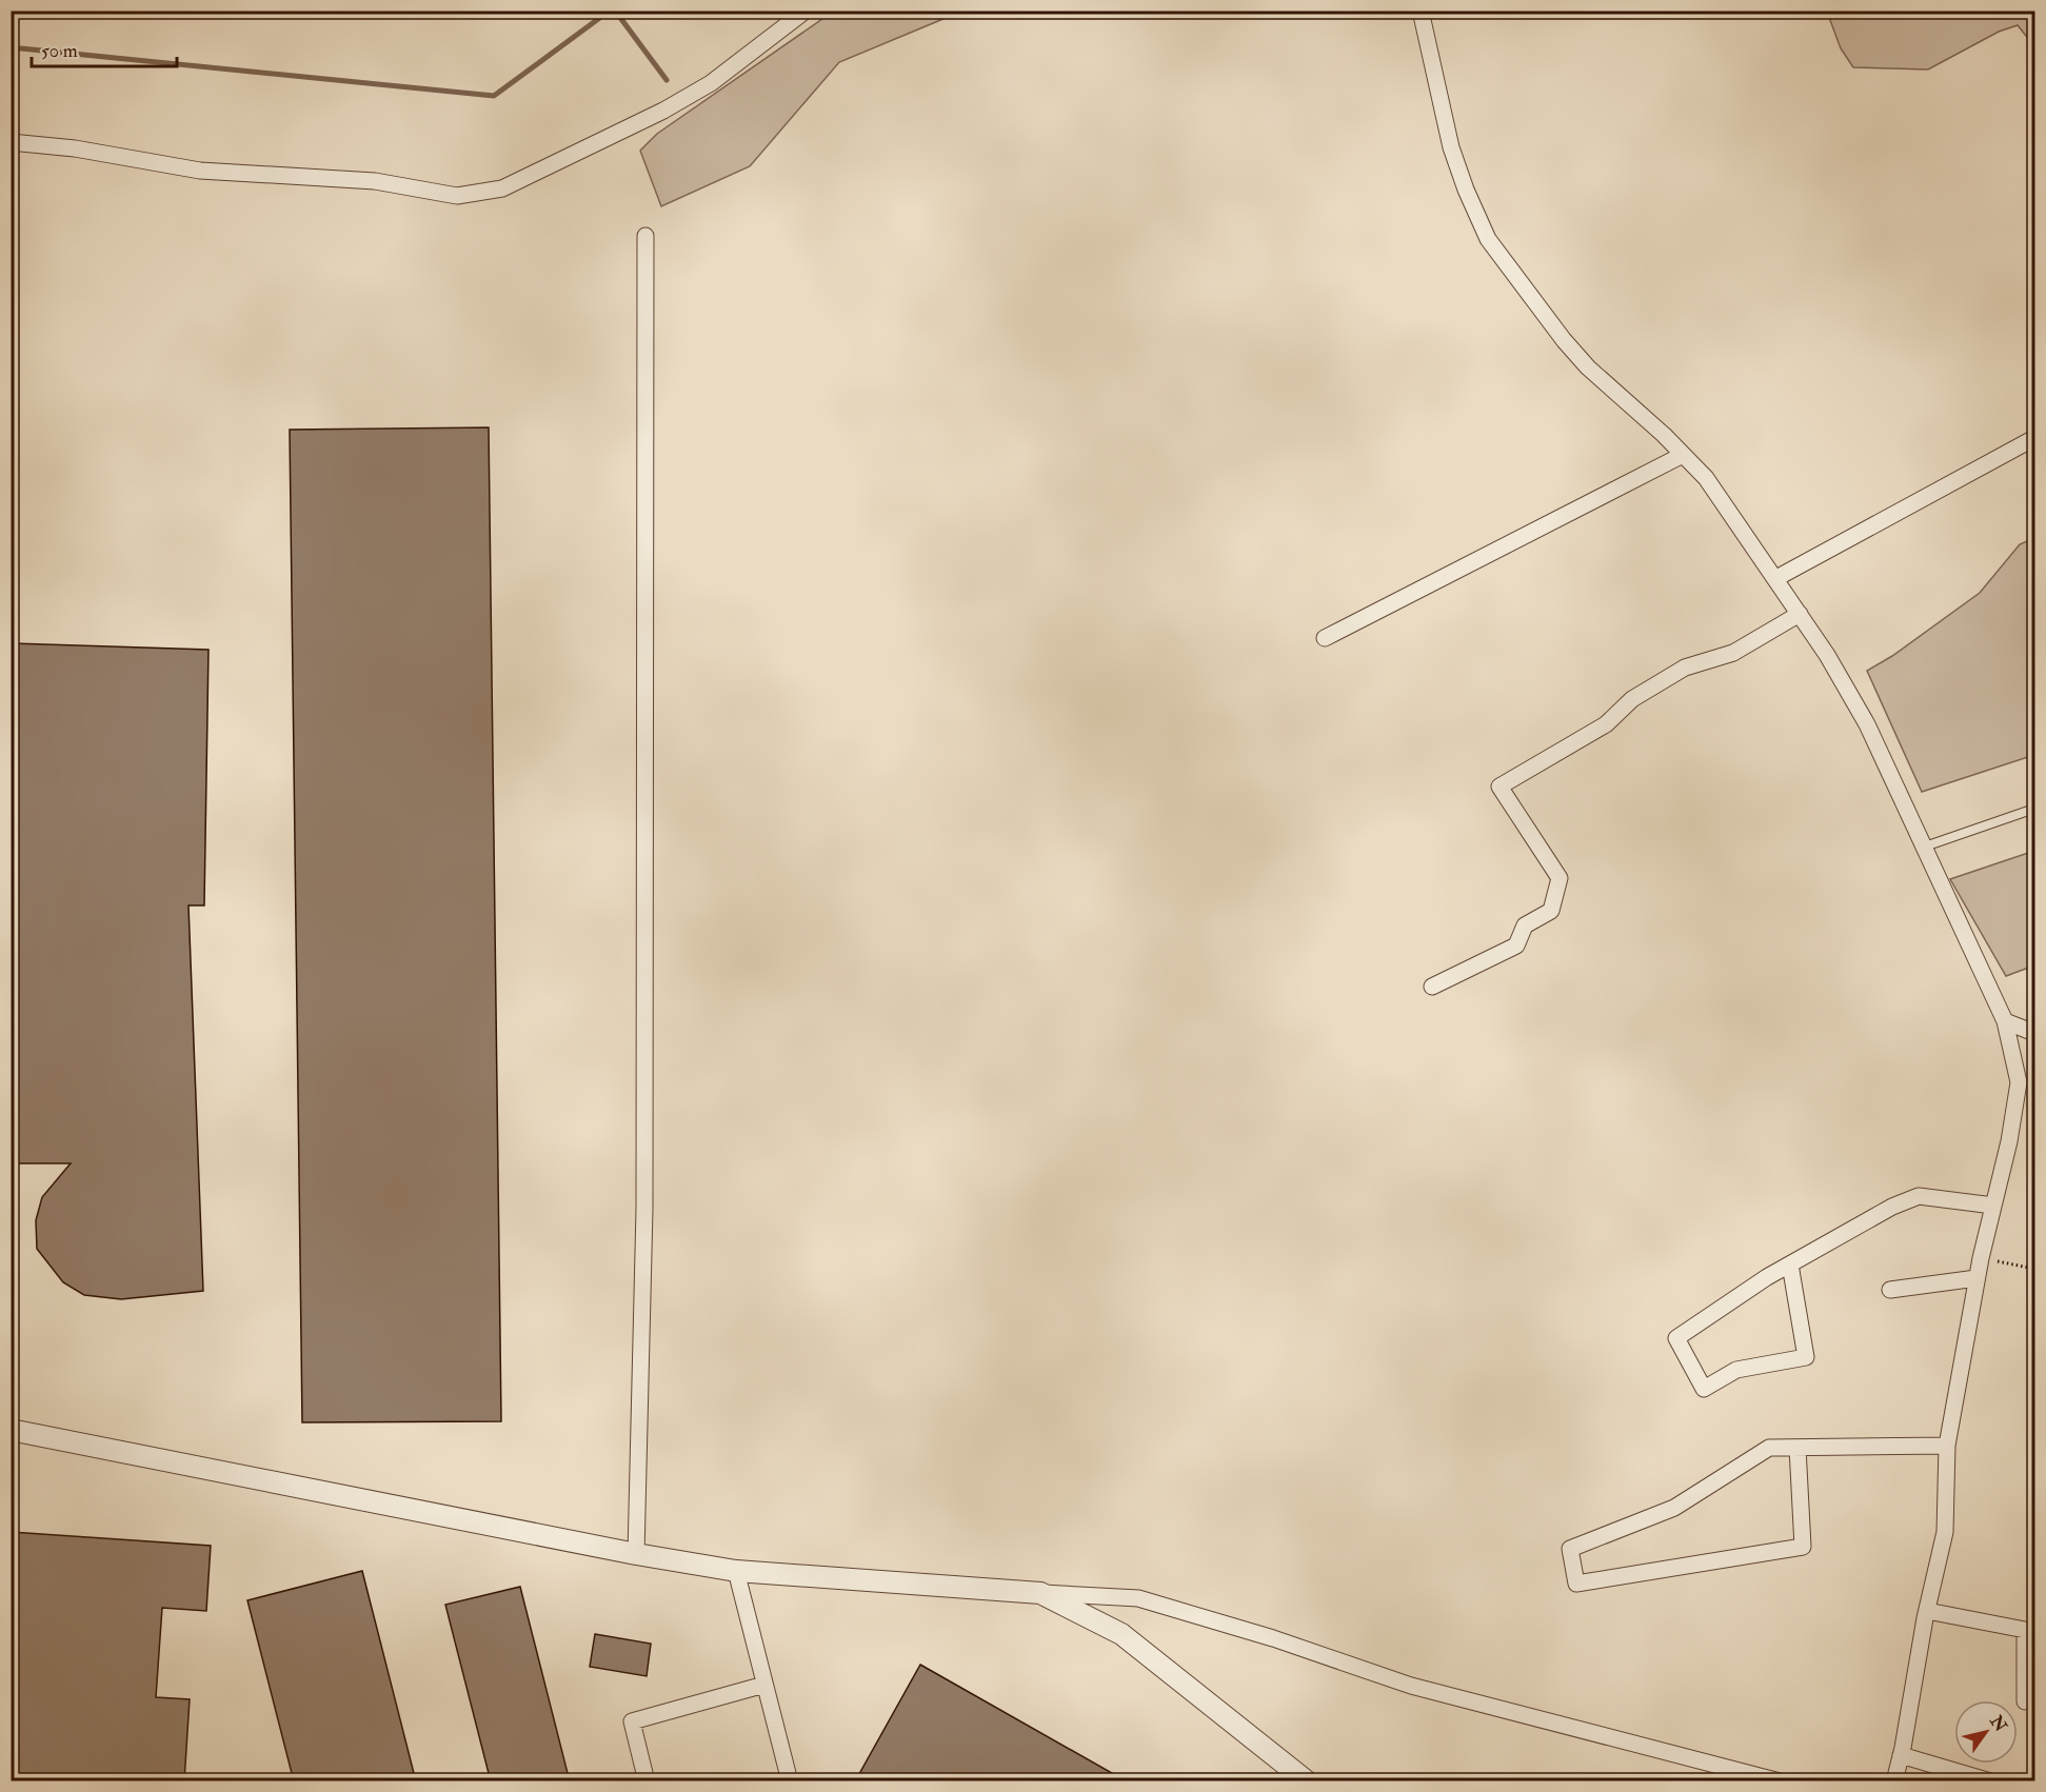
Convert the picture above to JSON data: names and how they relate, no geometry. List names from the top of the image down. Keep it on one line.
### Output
{"scale_bar":"50 m","north":"top right"}
